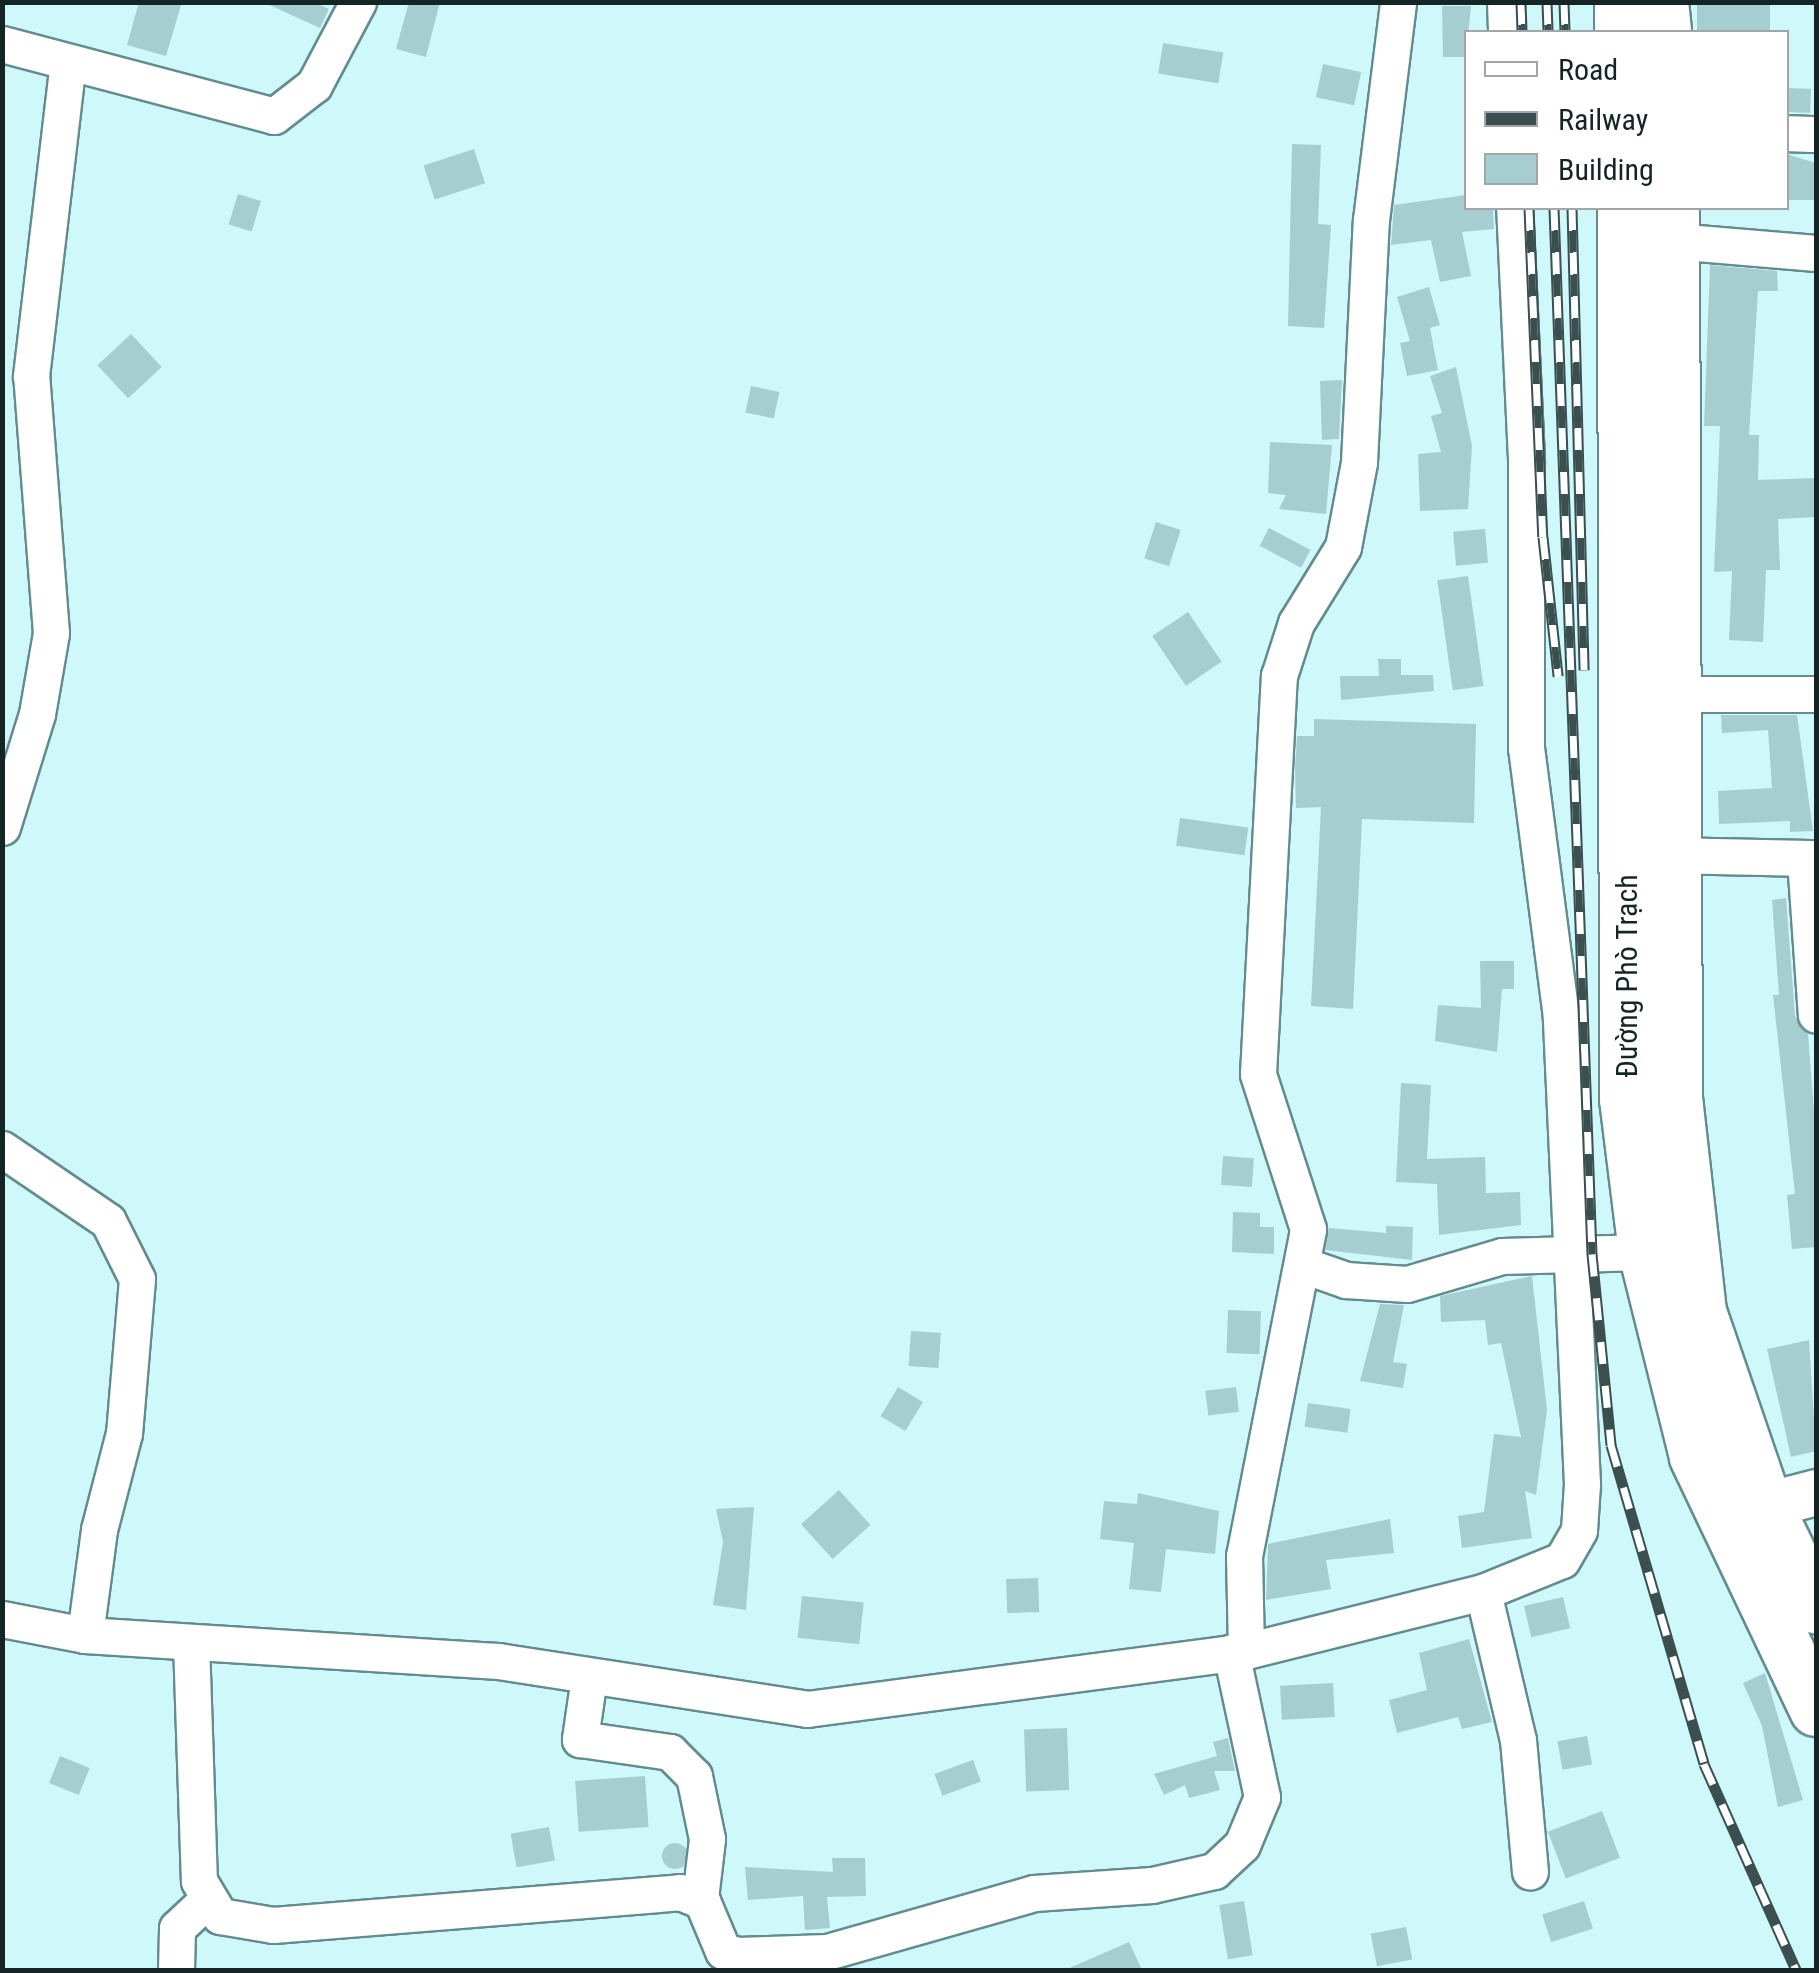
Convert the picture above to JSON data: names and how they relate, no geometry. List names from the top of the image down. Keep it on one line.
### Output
{"streets":{"highway":["Đường Phò Trạch"]},"legend":["Road","Railway","Building"]}
